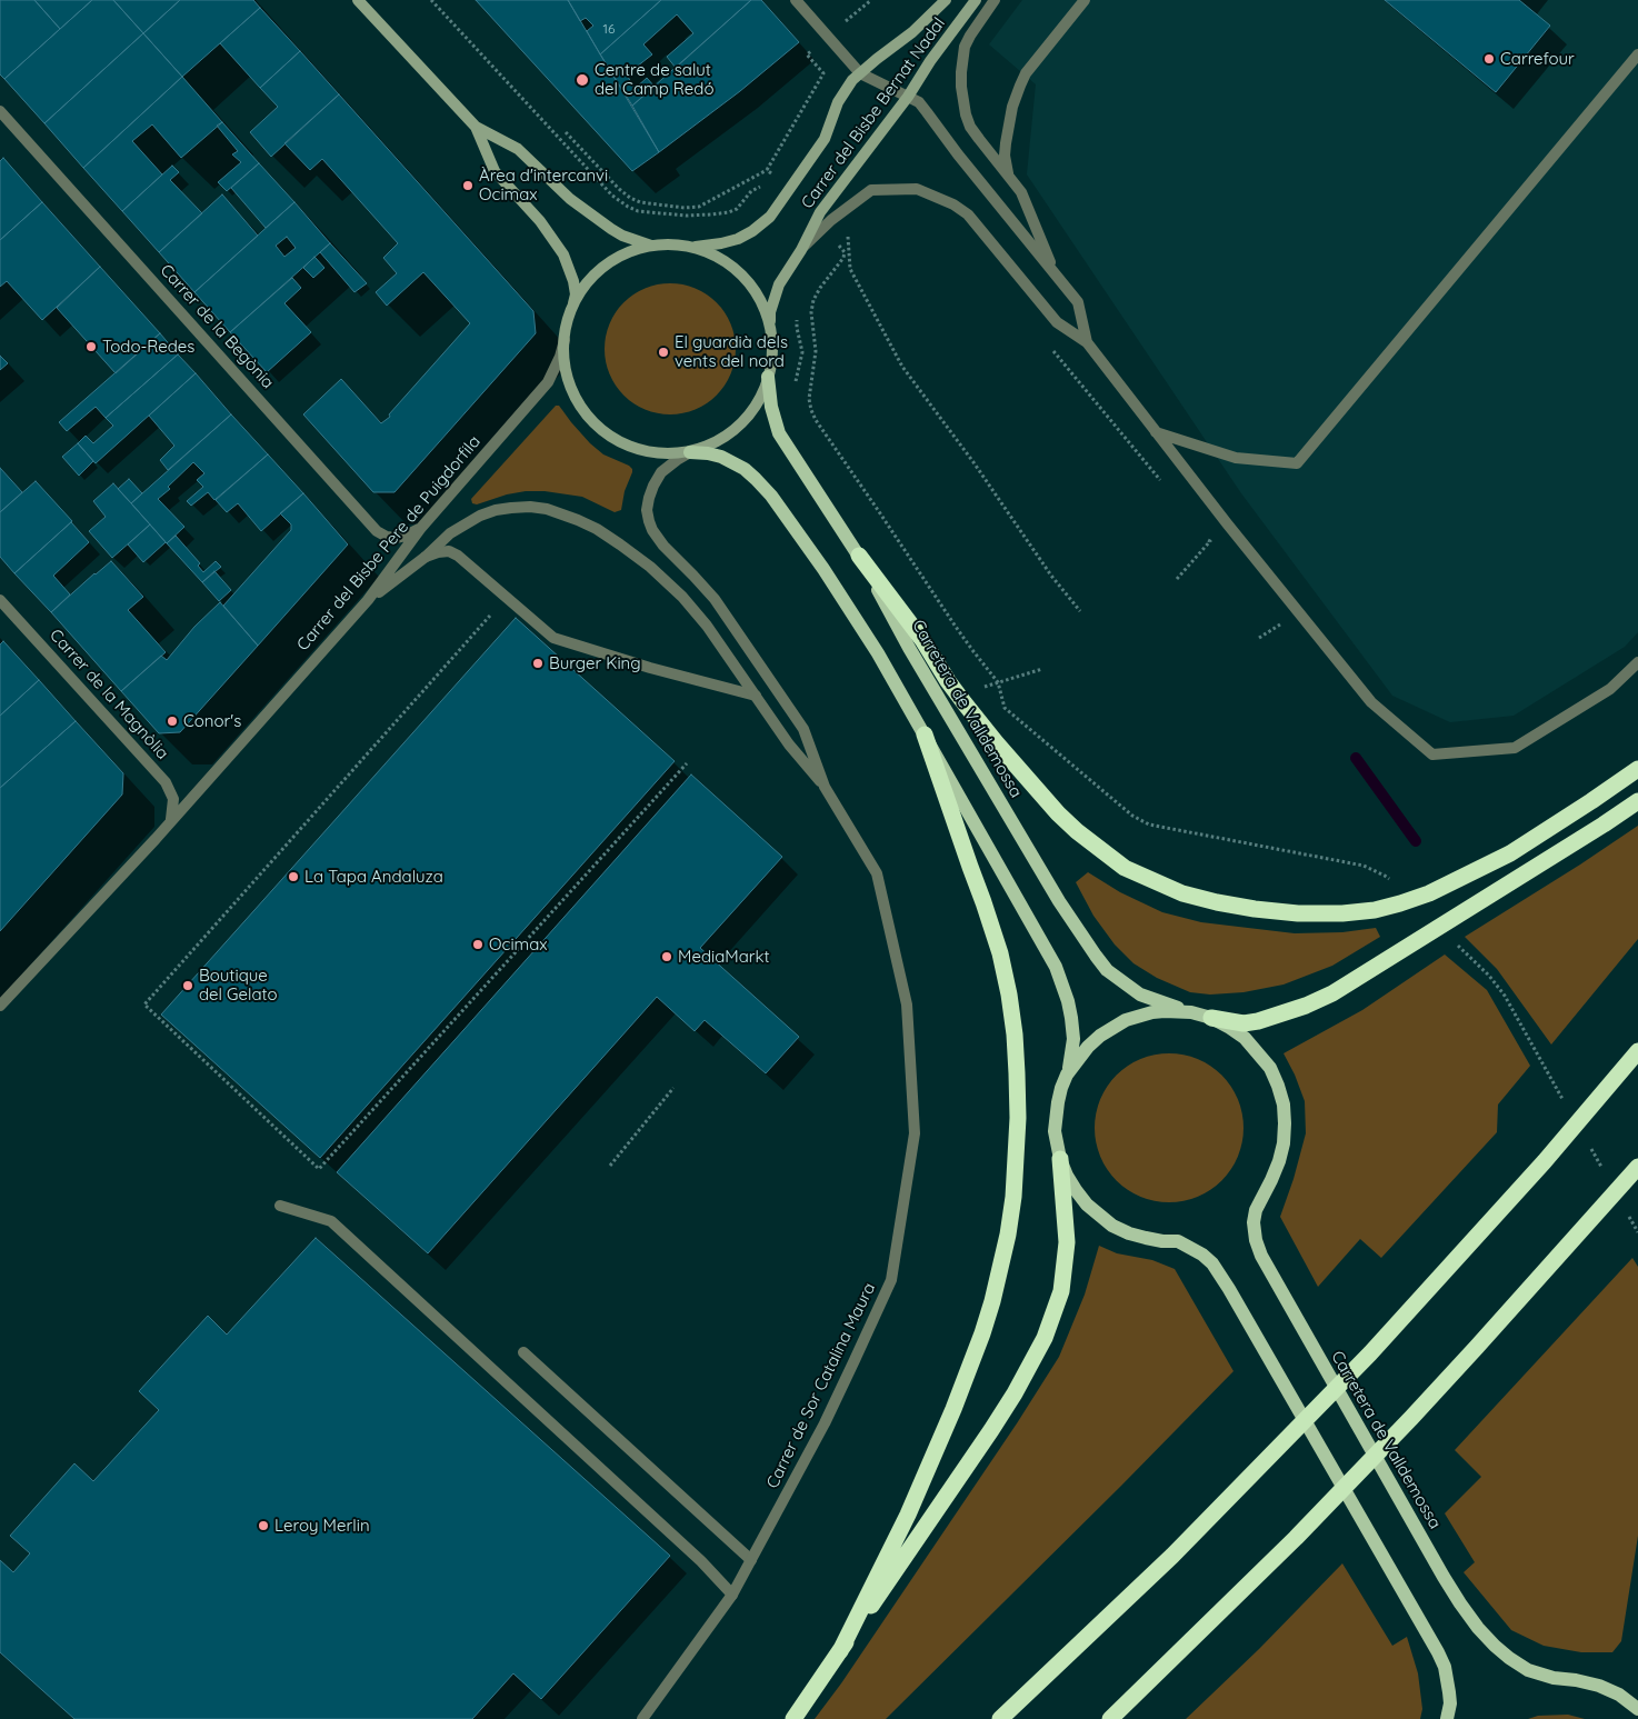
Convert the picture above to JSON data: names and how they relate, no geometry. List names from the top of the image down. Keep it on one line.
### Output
{"streets":{"main road":["Carrer del Bisbe Bernat Nadal","Carretera de Valldemossa"],"street":["Carrer de la Begònia","Carrer del Bisbe Pere de Puigdorfila","Carrer de la Magnòlia","Carrer de Sor Catalina Maura"]},"crossings":[["Carrer de la Begònia","Carrer del Bisbe Pere de Puigdorfila"],["Carrer del Bisbe Pere de Puigdorfila","Carrer de la Magnòlia"]],"places":["Carrefour","Centre de salut del Camp Redó","Àrea d'intercanvi Ocimax","Todo-Redes","El guardià dels vents del nord","Burger King","Conor's","La Tapa Andaluza","Ocimax","MediaMarkt","Boutique del Gelato","Leroy Merlin"],"house_numbers":["16"]}
